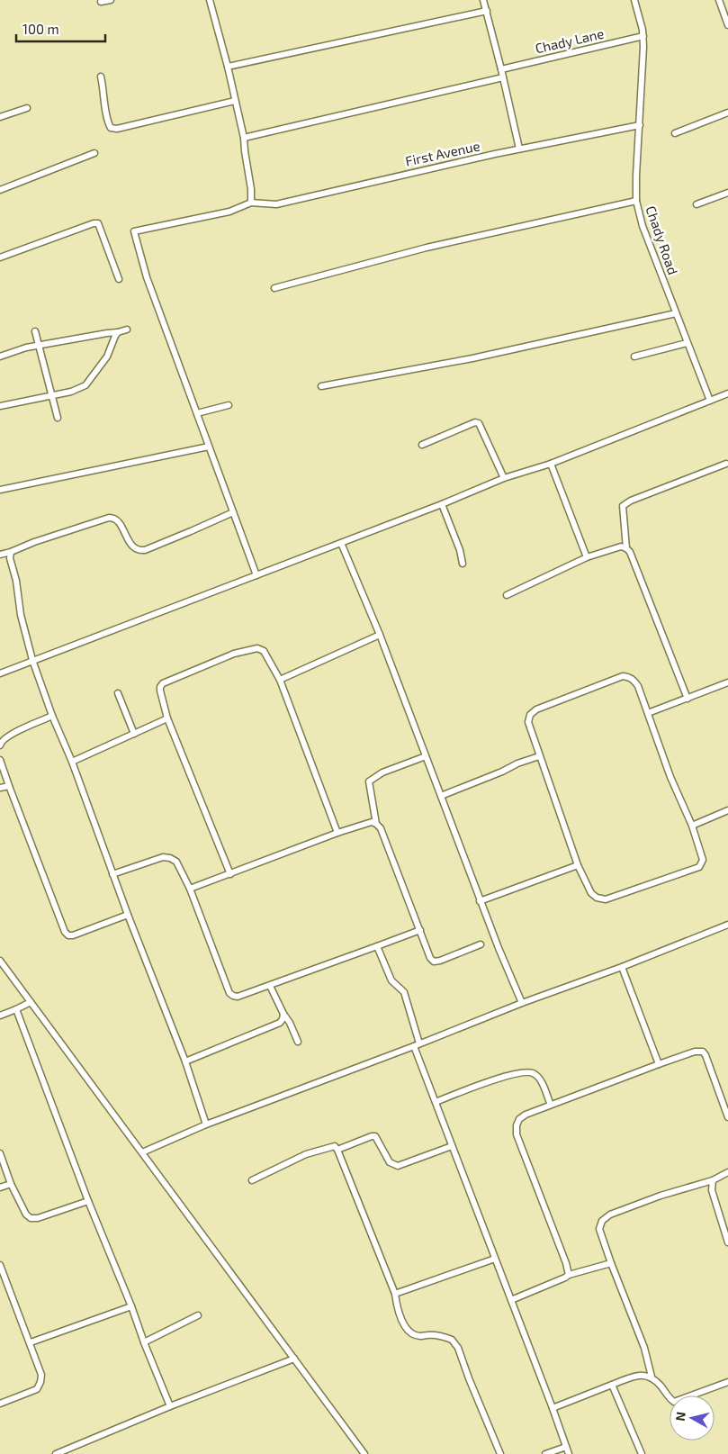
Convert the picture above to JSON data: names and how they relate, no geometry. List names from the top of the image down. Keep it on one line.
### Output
{"streets":{"street":["Chady Lane","First Avenue","Chady Road"]},"crossings":[["Chady Lane","Chady Road"],["First Avenue","Chady Road"]],"scale_bar":"100 m","north":"left"}
